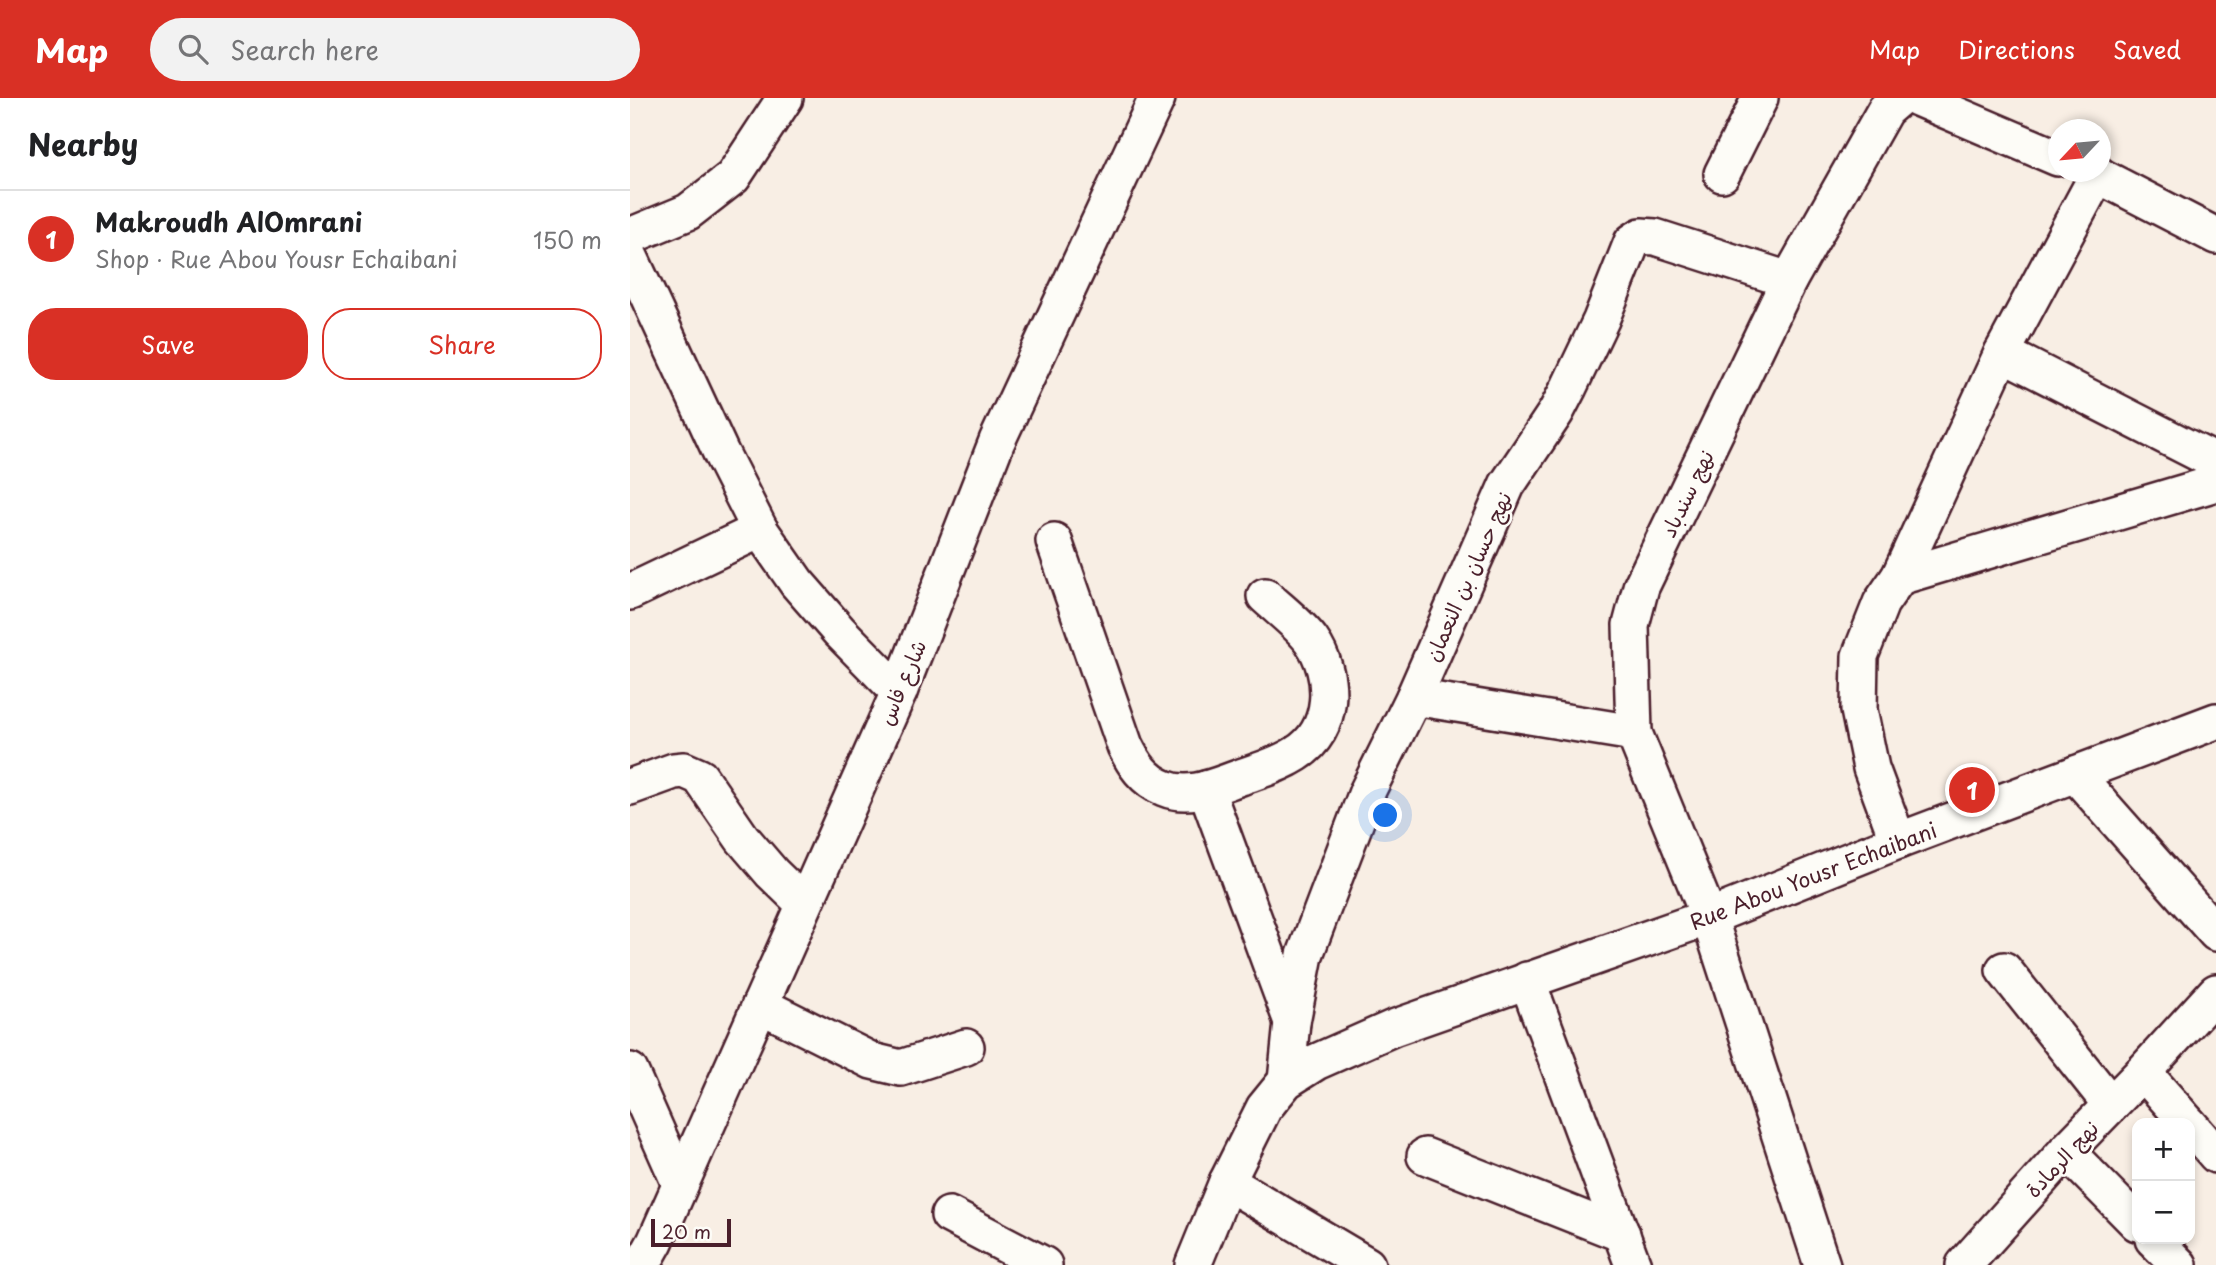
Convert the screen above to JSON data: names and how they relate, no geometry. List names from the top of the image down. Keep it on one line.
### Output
{"streets":{"street":["نهج سندباد","نهج حسان بن النعمان","شارع فاس","Rue Abou Yousr Echaibani","نهج الرمادة"]},"crossings":[["نهج سندباد","نهج حسان بن النعمان"],["نهج سندباد","Rue Abou Yousr Echaibani"]],"scale_bar":"20 m","north":"bottom left","page":{"header":"Map","search":"Search here","nav":["Map","Directions","Saved"],"heading":"Nearby","list":[{"mark":"1","name":"Makroudh AlOmrani","note":"Shop · Rue Abou Yousr Echaibani","value":"150 m"}],"buttons":["Save","Share"],"pins":"1","map_buttons":["+","−"],"scale":"20 m"}}
